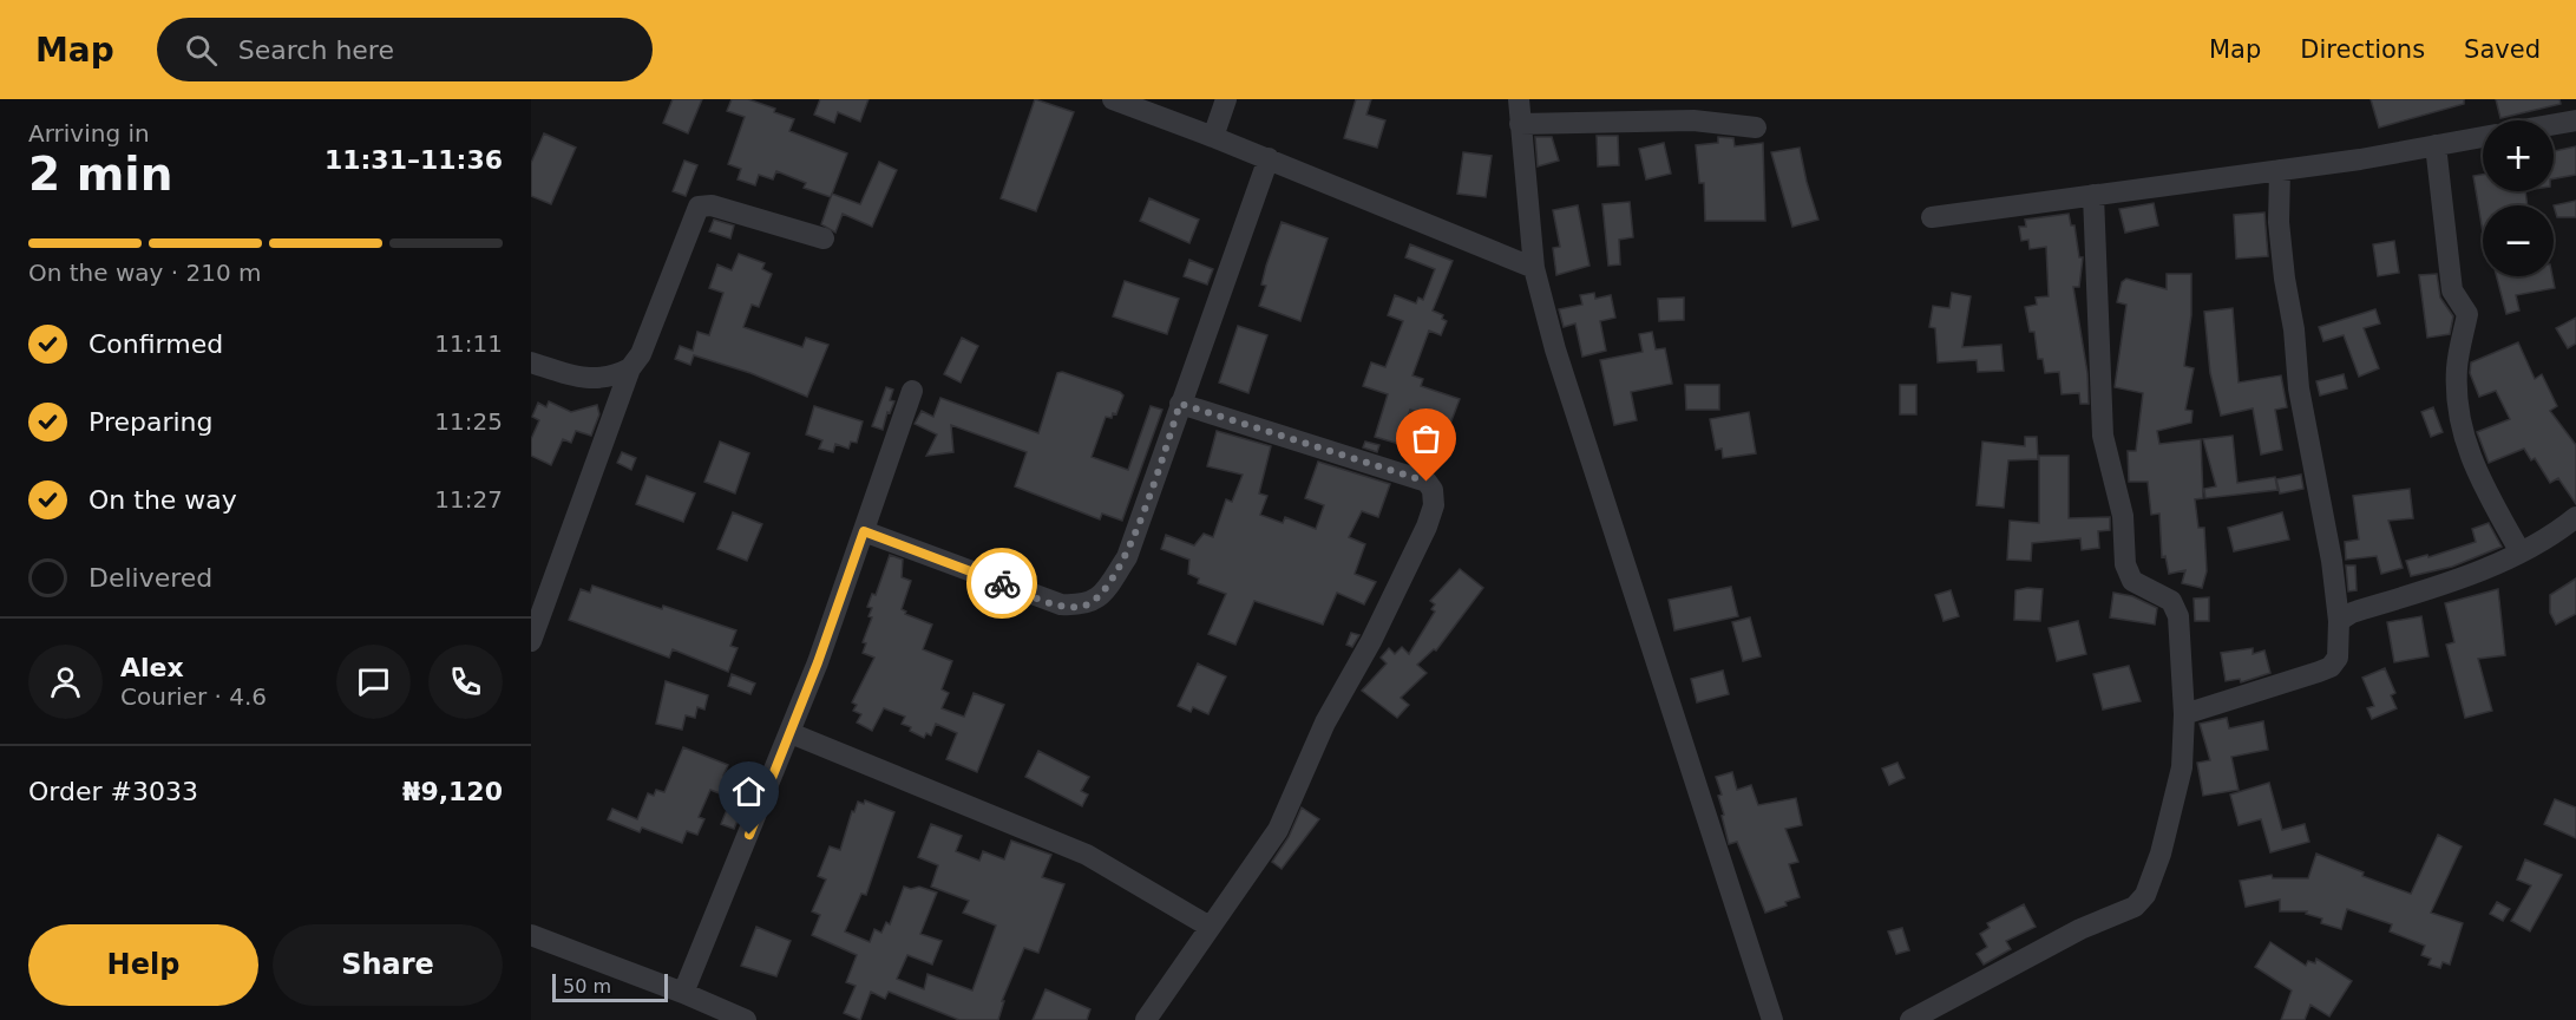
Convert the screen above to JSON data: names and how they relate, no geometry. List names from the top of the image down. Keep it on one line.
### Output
{"scale_bar":"50 m","page":{"header":"Map","search":"Search here","nav":["Map","Directions","Saved"],"heading":["2 min","Arriving in","11:31–11:36"],"panel":["Alex","Courier · 4.6","Order #3033","₦9,120"],"map_buttons":["+","−"],"bar":"On the way · 210 m","list":[["Confirmed","11:11"],["Preparing","11:25"],["On the way","11:27"],"Delivered"],"buttons":["Help","Share"],"scale":"50 m"}}
